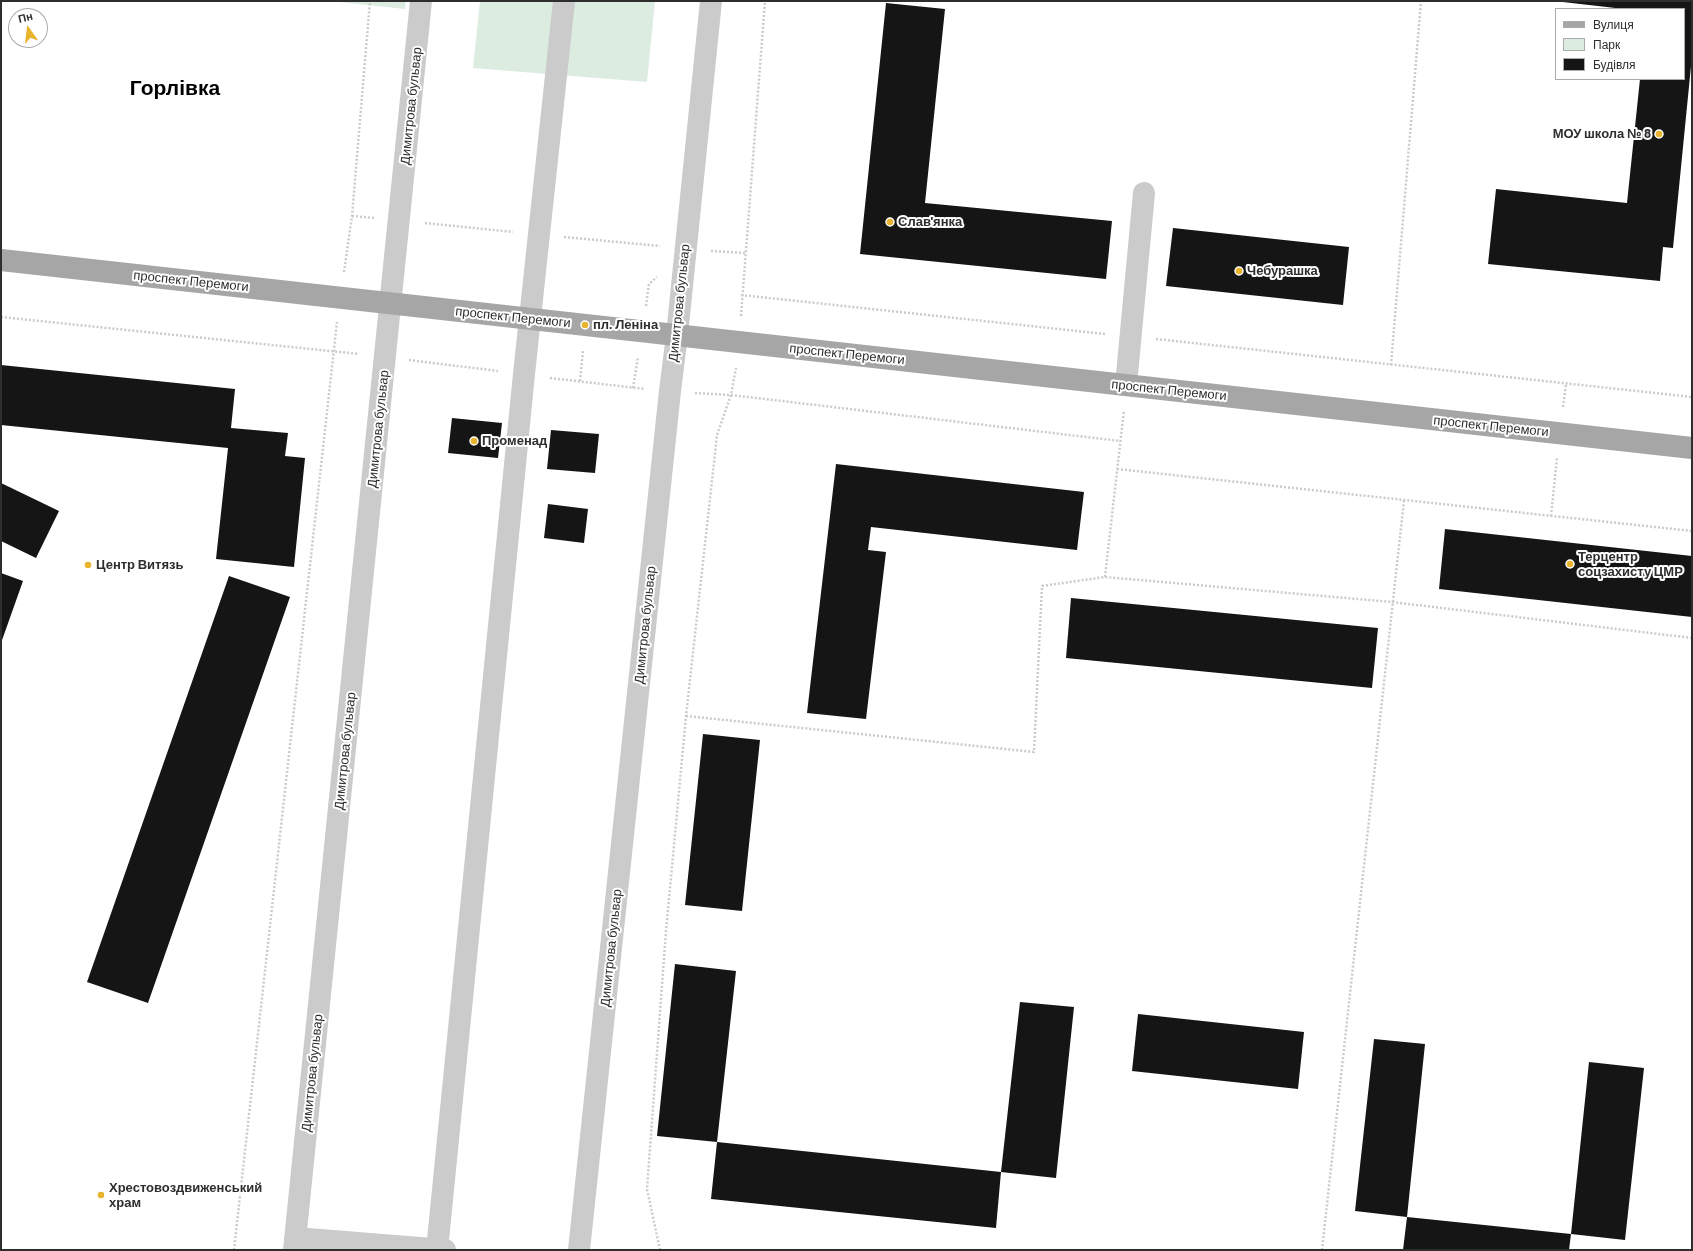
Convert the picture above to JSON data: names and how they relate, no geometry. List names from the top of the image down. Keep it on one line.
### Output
{"streets":{"main road":["проспект Перемоги"],"street":["Димитрова бульвар"]},"crossings":[["Димитрова бульвар","проспект Перемоги"]],"districts":["Горлівка"],"places":["МОУ школа № 8","Слав'янка","Чебурашка","пл. Леніна","Променад","Терцентр соцзахисту ЦМР","Центр Витязь","Хрестовоздвиженський храм"],"legend":["Вулиця","Парк","Будівля"],"north":"top"}
